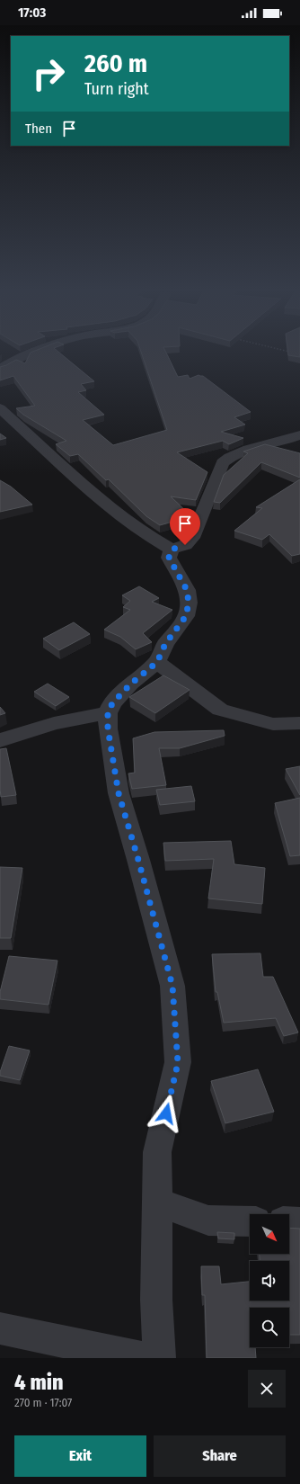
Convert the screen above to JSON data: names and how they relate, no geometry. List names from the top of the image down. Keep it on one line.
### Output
{"north":"bottom right","page":{"status":"17:03","turn":["260 m","Turn right"],"then":"Then","heading":["4 min","270 m · 17:07"],"buttons":["Exit","Share"]}}
